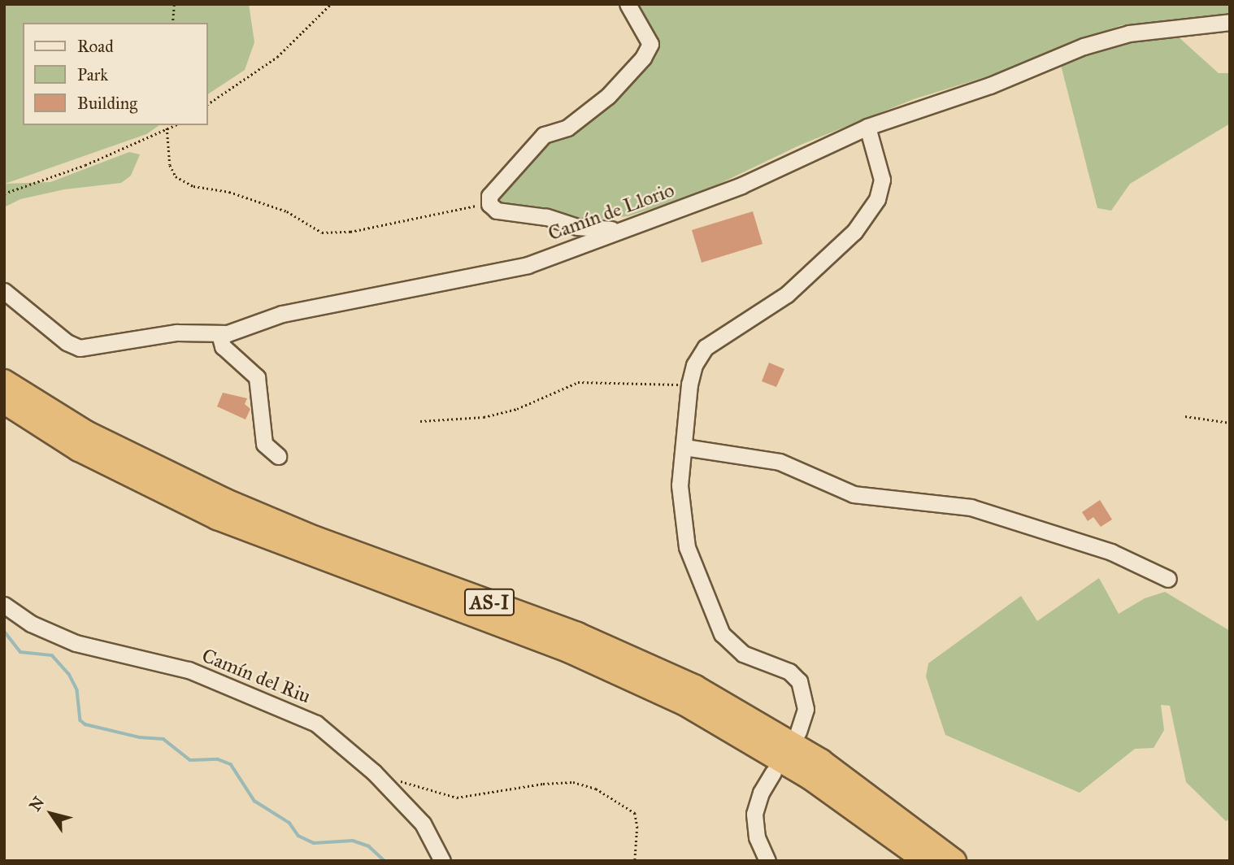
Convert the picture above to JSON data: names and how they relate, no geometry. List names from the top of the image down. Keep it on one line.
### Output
{"streets":{"highway":["AS-I"],"street":["Camín de Llorio","Camín del Riu"]},"legend":["Road","Park","Building"],"north":"top left"}
